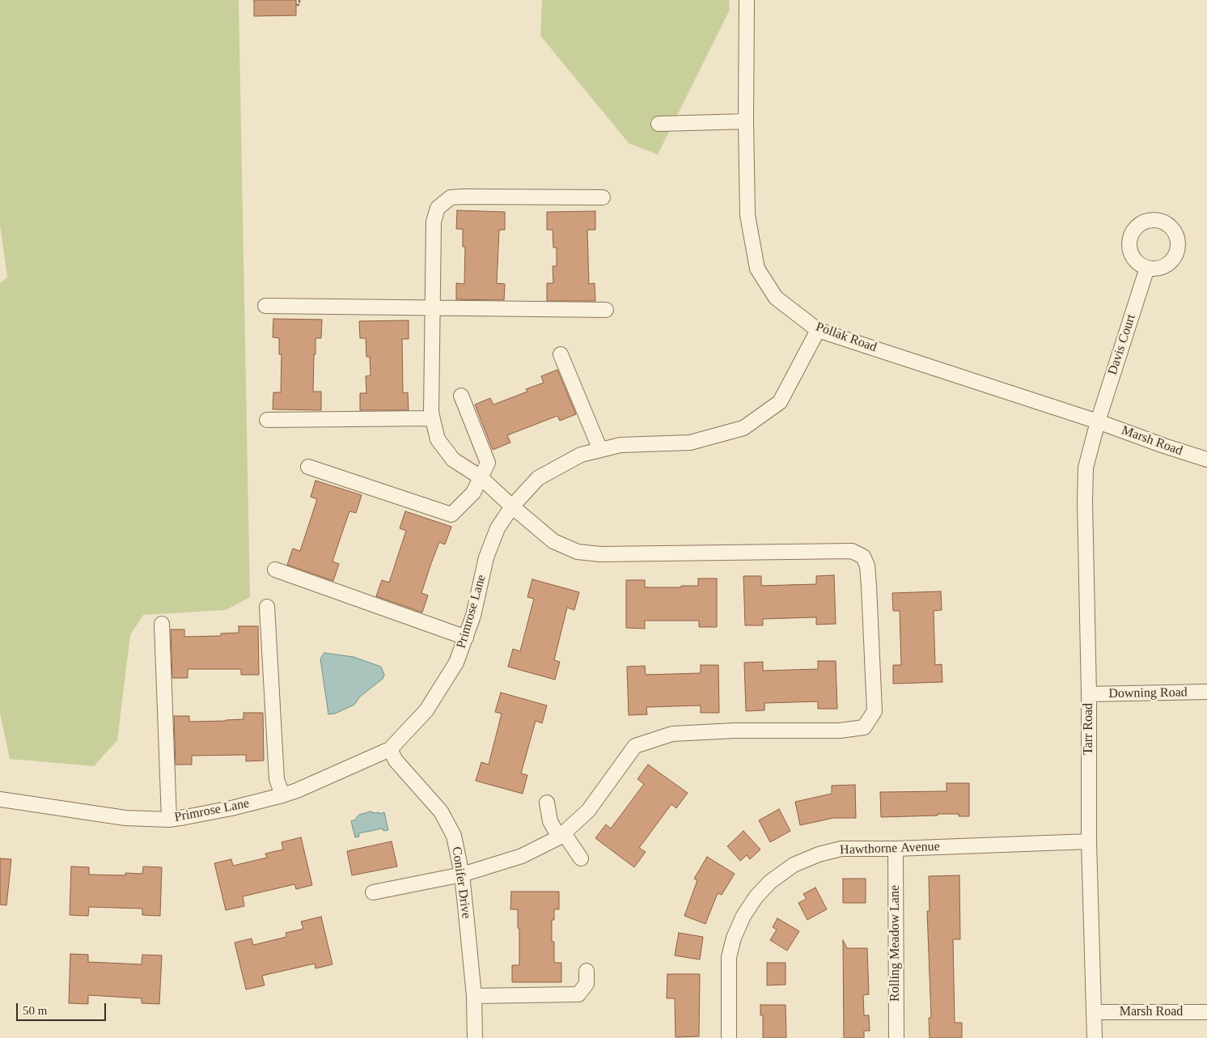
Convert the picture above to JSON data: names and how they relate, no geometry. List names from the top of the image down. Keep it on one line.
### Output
{"streets":{"street":["Pollak Road","Davis Court","Marsh Road","Primrose Lane","Downing Road","Tarr Road","Hawthorne Avenue","Conifer Drive","Rolling Meadow Lane"]},"crossings":[["Pollak Road","Davis Court"],["Pollak Road","Marsh Road"],["Pollak Road","Primrose Lane"],["Pollak Road","Tarr Road"],["Davis Court","Marsh Road"],["Davis Court","Tarr Road"],["Marsh Road","Tarr Road"],["Primrose Lane","Conifer Drive"],["Downing Road","Tarr Road"],["Tarr Road","Hawthorne Avenue"],["Hawthorne Avenue","Rolling Meadow Lane"]],"scale_bar":"50 m"}
